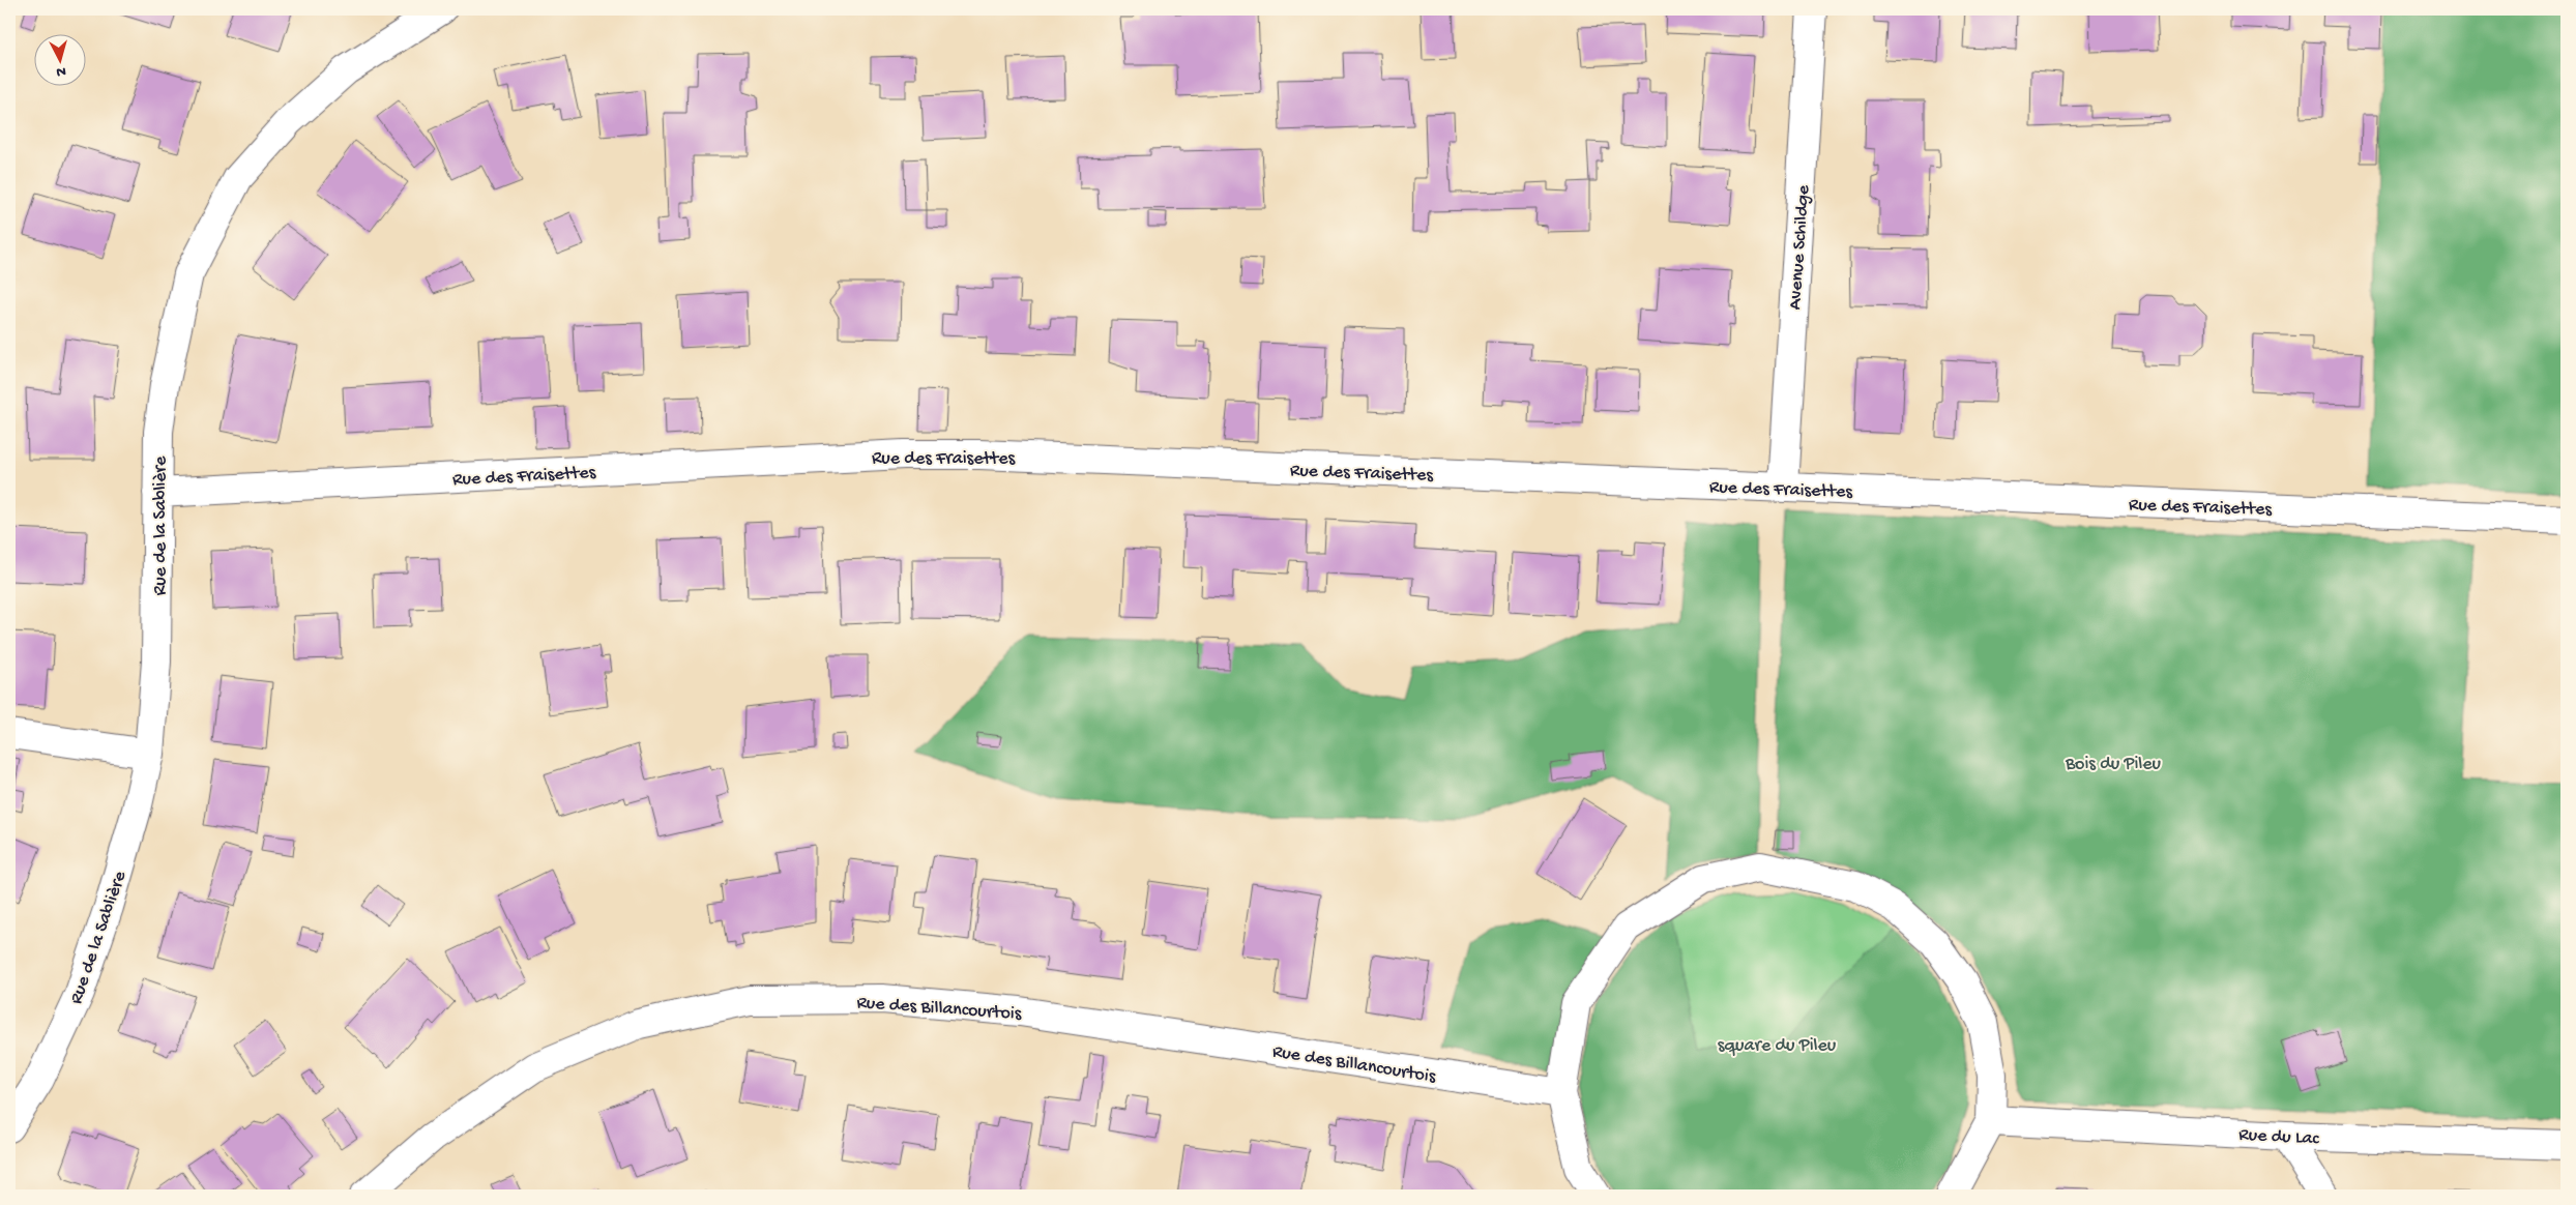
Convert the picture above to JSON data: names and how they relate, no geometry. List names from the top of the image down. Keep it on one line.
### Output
{"streets":{"street":["Avenue Schildge","Rue des Fraisettes","Rue de la Sablière","Rue des Billancourtois","Rue du Lac"]},"crossings":[["Avenue Schildge","Rue des Fraisettes"],["Rue des Fraisettes","Rue de la Sablière"]],"parks":["Bois du Pileu","square du Pileu"],"north":"bottom"}
